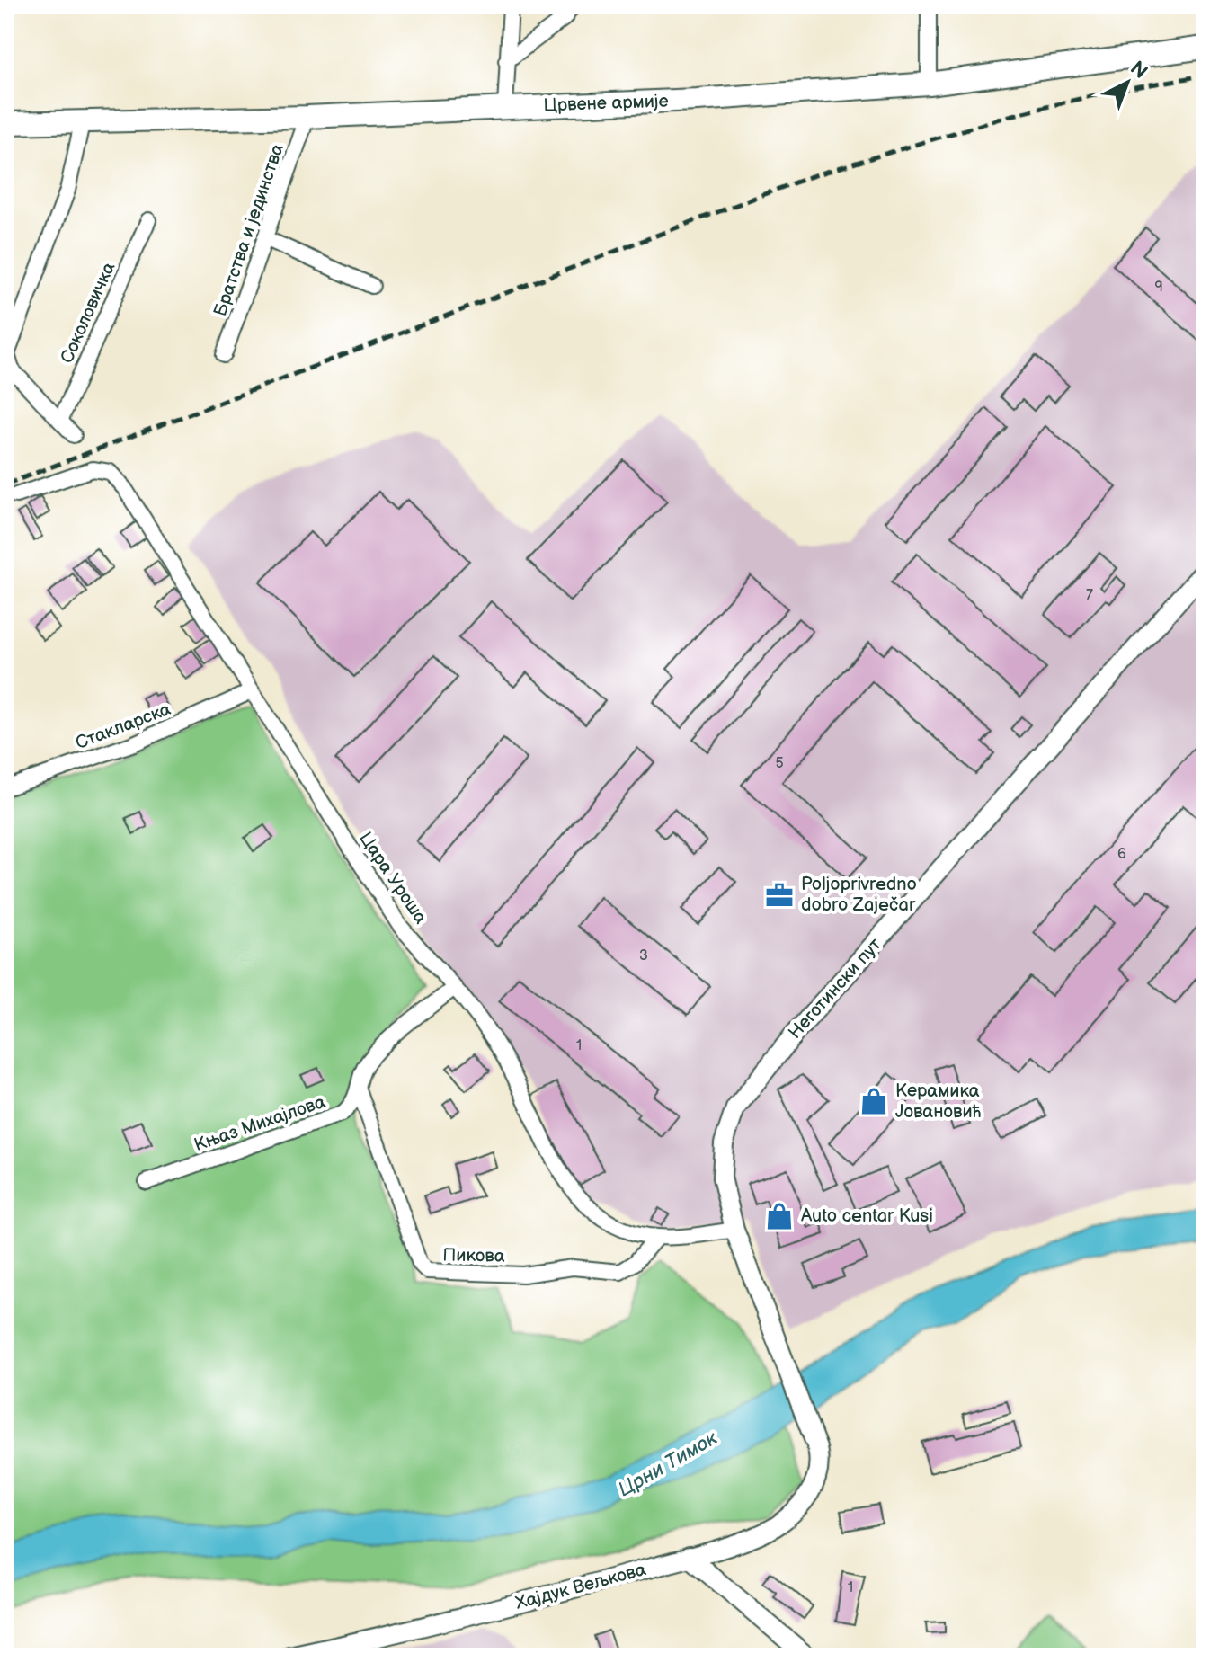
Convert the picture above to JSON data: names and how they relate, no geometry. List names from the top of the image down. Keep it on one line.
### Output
{"streets":{"main road":["Црвене армије"],"street":["Братства и јединства","Соколовичка","Стакларска","Цара Уроша","Неготински пут","Књаз Михајлова","Пикова","Хајдук Вељкова"]},"crossings":[["Црвене армије","Братства и јединства"],["Стакларска","Цара Уроша"],["Цара Уроша","Неготински пут"],["Цара Уроша","Књаз Михајлова"],["Цара Уроша","Пикова"],["Неготински пут","Хајдук Вељкова"],["Књаз Михајлова","Пикова"]],"water":["Црни Тимок"],"places":{"office":["Poljoprivredno dobro Zaječar"],"shop":["Керамика Јовановић","Auto centar Kusi"]},"house_numbers":["9","7","5","6","3","1","1"],"north":"top right"}
